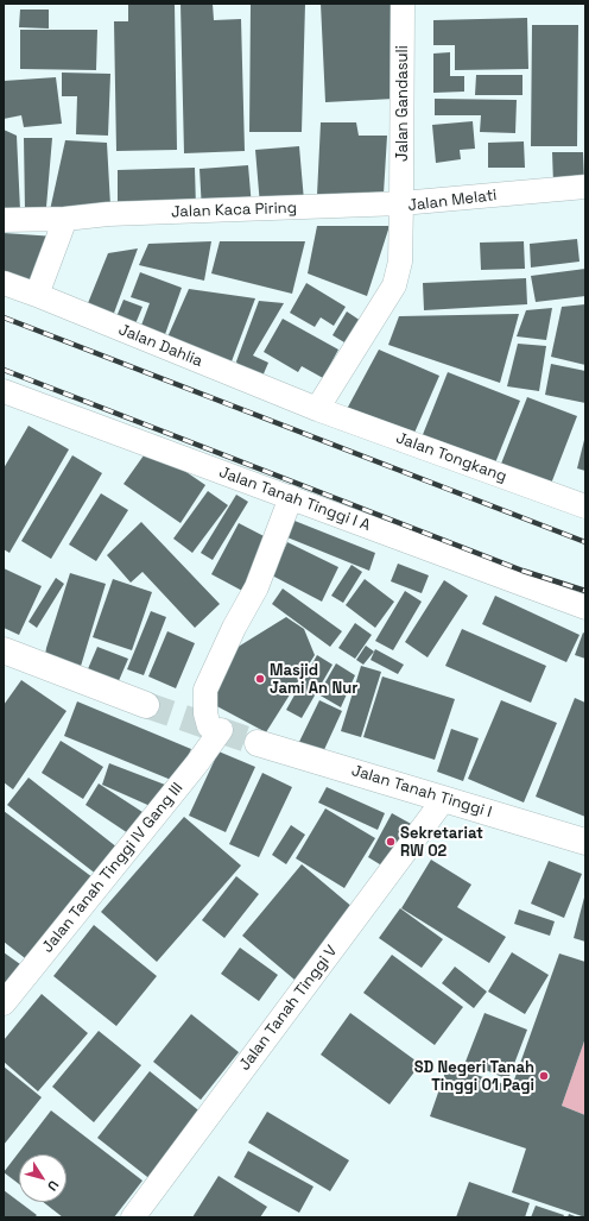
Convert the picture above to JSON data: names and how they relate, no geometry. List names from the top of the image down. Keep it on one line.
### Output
{"streets":{"street":["Jalan Gandasuli","Jalan Melati","Jalan Kaca Piring","Jalan Dahlia","Jalan Tongkang","Jalan Tanah Tinggi I A","Jalan Tanah Tinggi I","Jalan Tanah Tinggi IV Gang III","Jalan Tanah Tinggi V"]},"crossings":[["Jalan Gandasuli","Jalan Melati"],["Jalan Gandasuli","Jalan Kaca Piring"],["Jalan Melati","Jalan Kaca Piring"],["Jalan Melati","Jalan Dahlia"],["Jalan Melati","Jalan Tongkang"],["Jalan Dahlia","Jalan Tongkang"],["Jalan Tanah Tinggi I A","Jalan Tanah Tinggi IV Gang III"],["Jalan Tanah Tinggi I","Jalan Tanah Tinggi V"]],"places":["Masjid Jami An Nur","Sekretariat RW 02","SD Negeri Tanah Tinggi 01 Pagi"],"north":"bottom right"}
